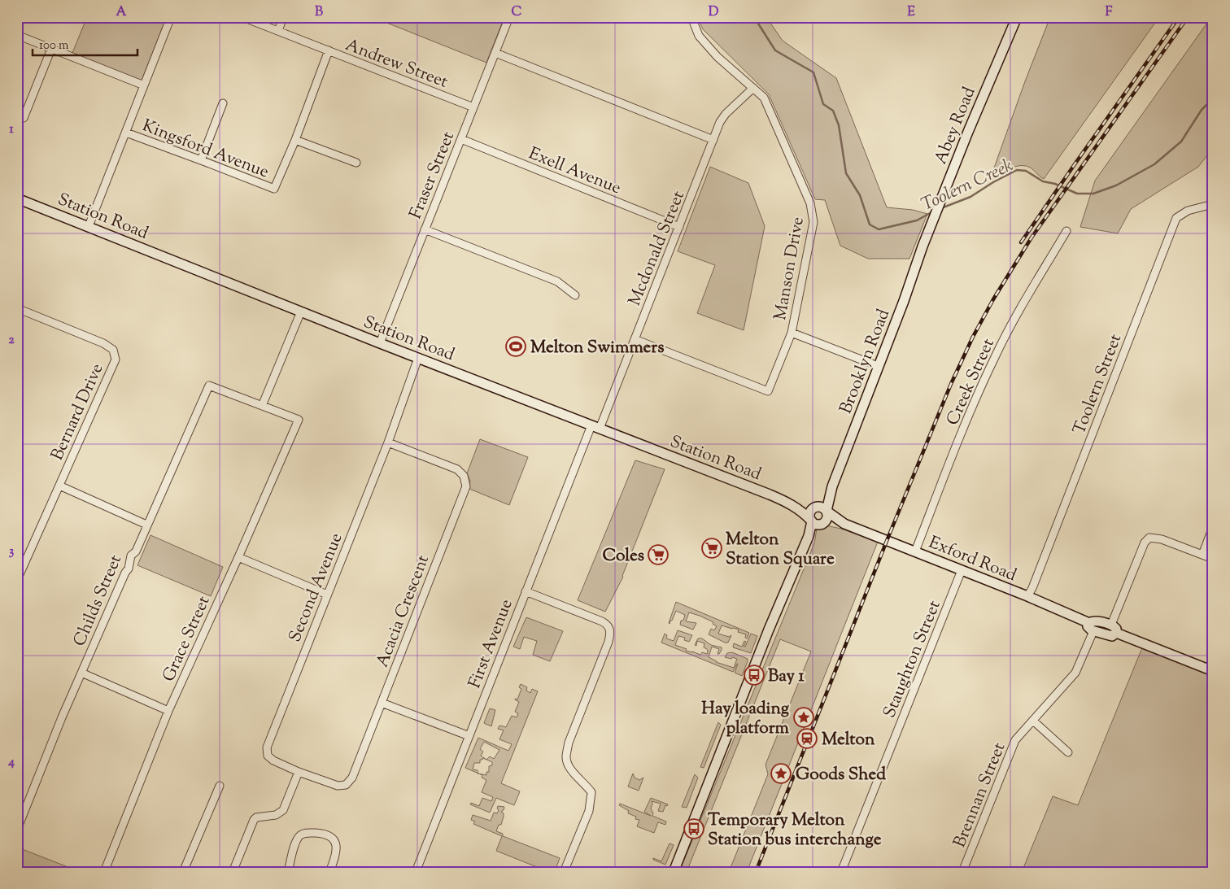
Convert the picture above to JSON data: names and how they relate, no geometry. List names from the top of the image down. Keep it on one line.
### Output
{"streets":{"street":["Andrew Street","Abey Road","Kingsford Avenue","Exell Avenue","Fraser Street","Station Road","Mcdonald Street","Manson Drive","Brooklyn Road","Creek Street","Toolern Street","Bernard Drive","Exford Road","Second Avenue","Childs Street","Acacia Crescent","Grace Street","First Avenue","Staughton Street","Brennan Street"]},"crossings":[["Andrew Street","Kingsford Avenue"],["Andrew Street","Fraser Street"],["Abey Road","Brooklyn Road"],["Exell Avenue","Fraser Street"],["Exell Avenue","Mcdonald Street"],["Fraser Street","Station Road"],["Station Road","Mcdonald Street"],["Station Road","Brooklyn Road"],["Station Road","Exford Road"],["Station Road","Second Avenue"],["Station Road","First Avenue"],["Mcdonald Street","Manson Drive"],["Mcdonald Street","First Avenue"],["Brooklyn Road","Exford Road"],["Creek Street","Exford Road"],["Toolern Street","Exford Road"],["Exford Road","Staughton Street"],["Exford Road","Brennan Street"],["Second Avenue","Acacia Crescent"],["Childs Street","Grace Street"]],"water":["Toolern Creek"],"places":{"sports":["Melton Swimmers"],"supermarket":["Melton Station Square","Coles"],"bus stop":["Bay 1","Temporary Melton Station bus interchange"],"place":["Hay loading platform","Goods Shed"],"station":["Melton"]},"scale_bar":"100 m","grid":{"columns":["A","B","C","D","E","F"],"rows":["1","2","3","4"]}}
